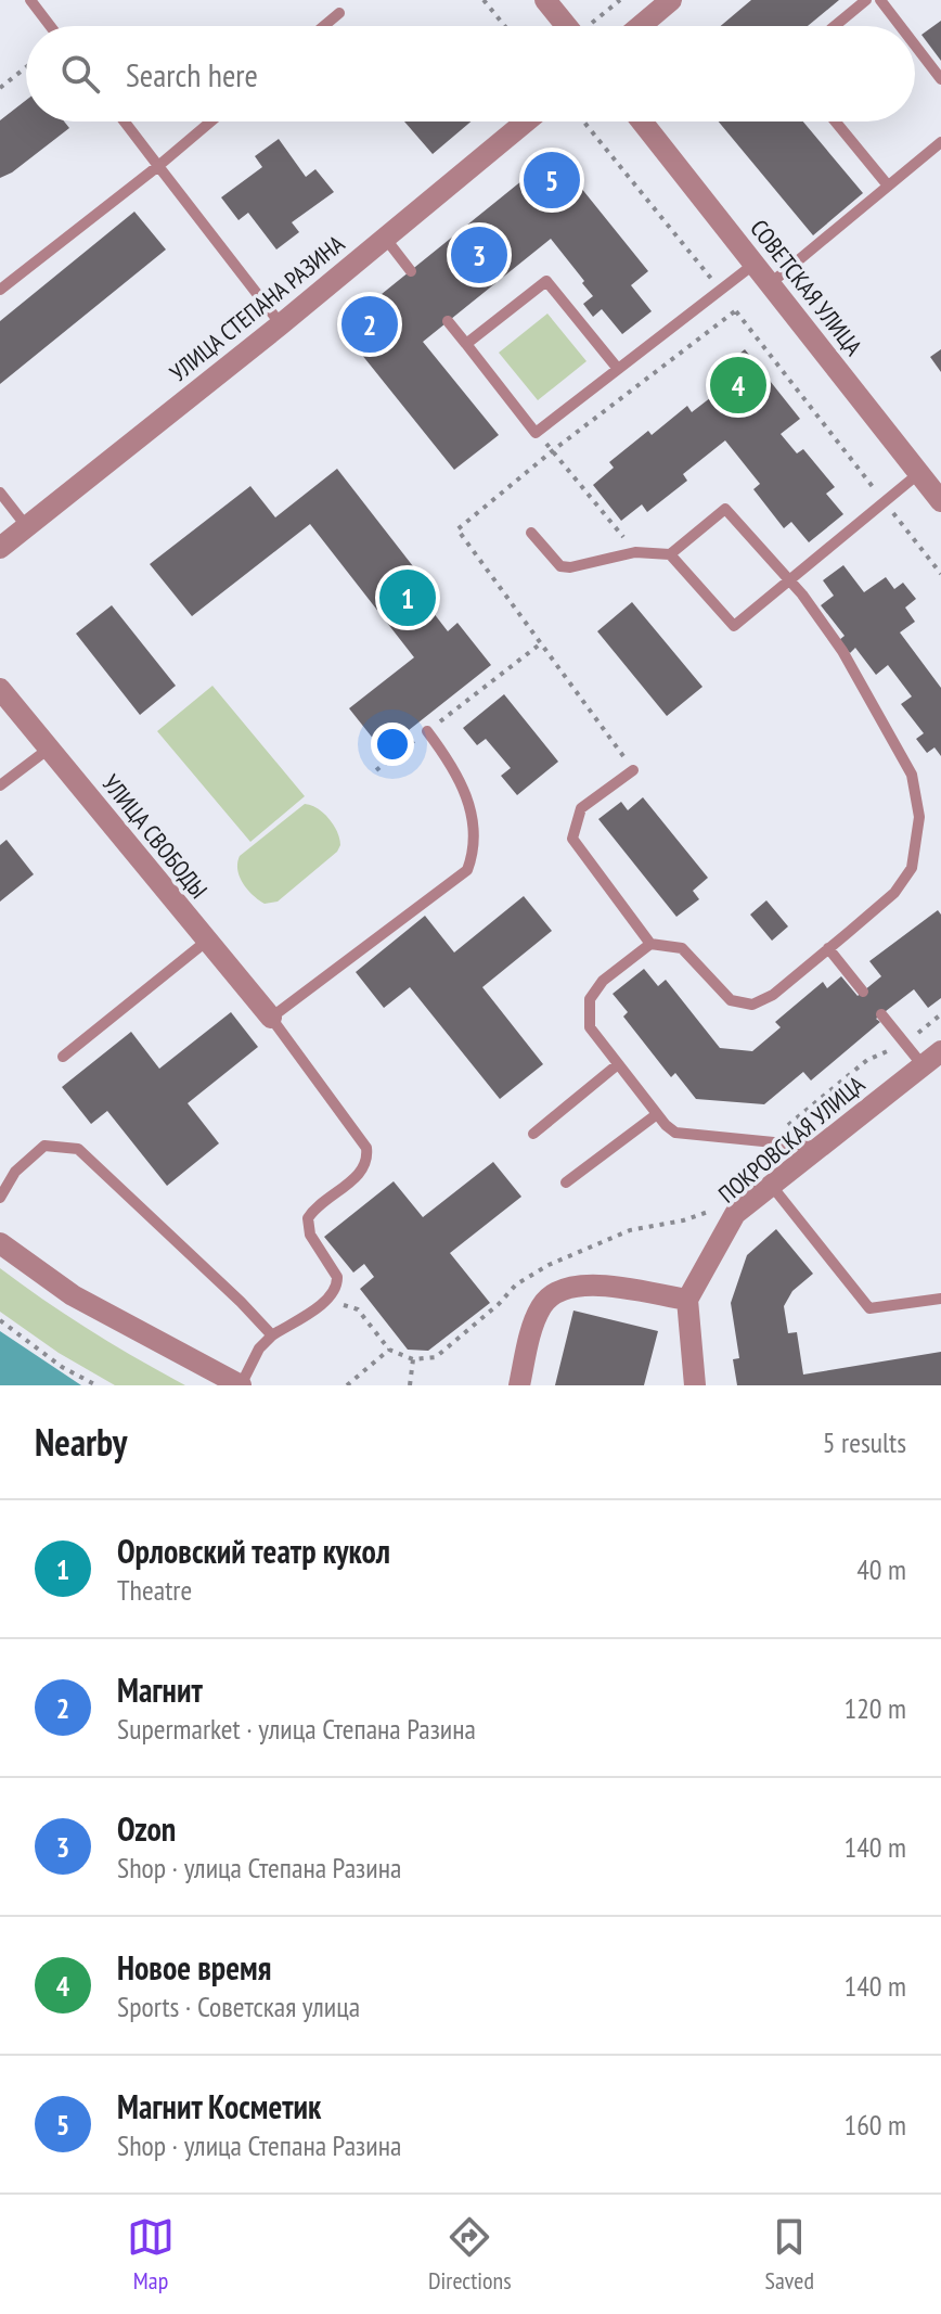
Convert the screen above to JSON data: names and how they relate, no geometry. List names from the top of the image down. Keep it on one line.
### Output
{"streets":{"street":["СОВЕТСКАЯ УЛИЦА","УЛИЦА СТЕПАНА РАЗИНА","УЛИЦА СВОБОДЫ","ПОКРОВСКАЯ УЛИЦА"]},"page":{"search":"Search here","pins":["5","3","2","4","1"],"heading":["Nearby","5 results"],"list":[{"mark":"1","name":"Орловский театр кукол","note":"Theatre","value":"40 m"},{"mark":"2","name":"Магнит","note":"Supermarket · улица Степана Разина","value":"120 m"},{"mark":"3","name":"Ozon","note":"Shop · улица Степана Разина","value":"140 m"},{"mark":"4","name":"Новое время","note":"Sports · Советская улица","value":"140 m"},{"mark":"5","name":"Магнит Косметик","note":"Shop · улица Степана Разина","value":"160 m"}],"nav":["Map","Directions","Saved"]}}
